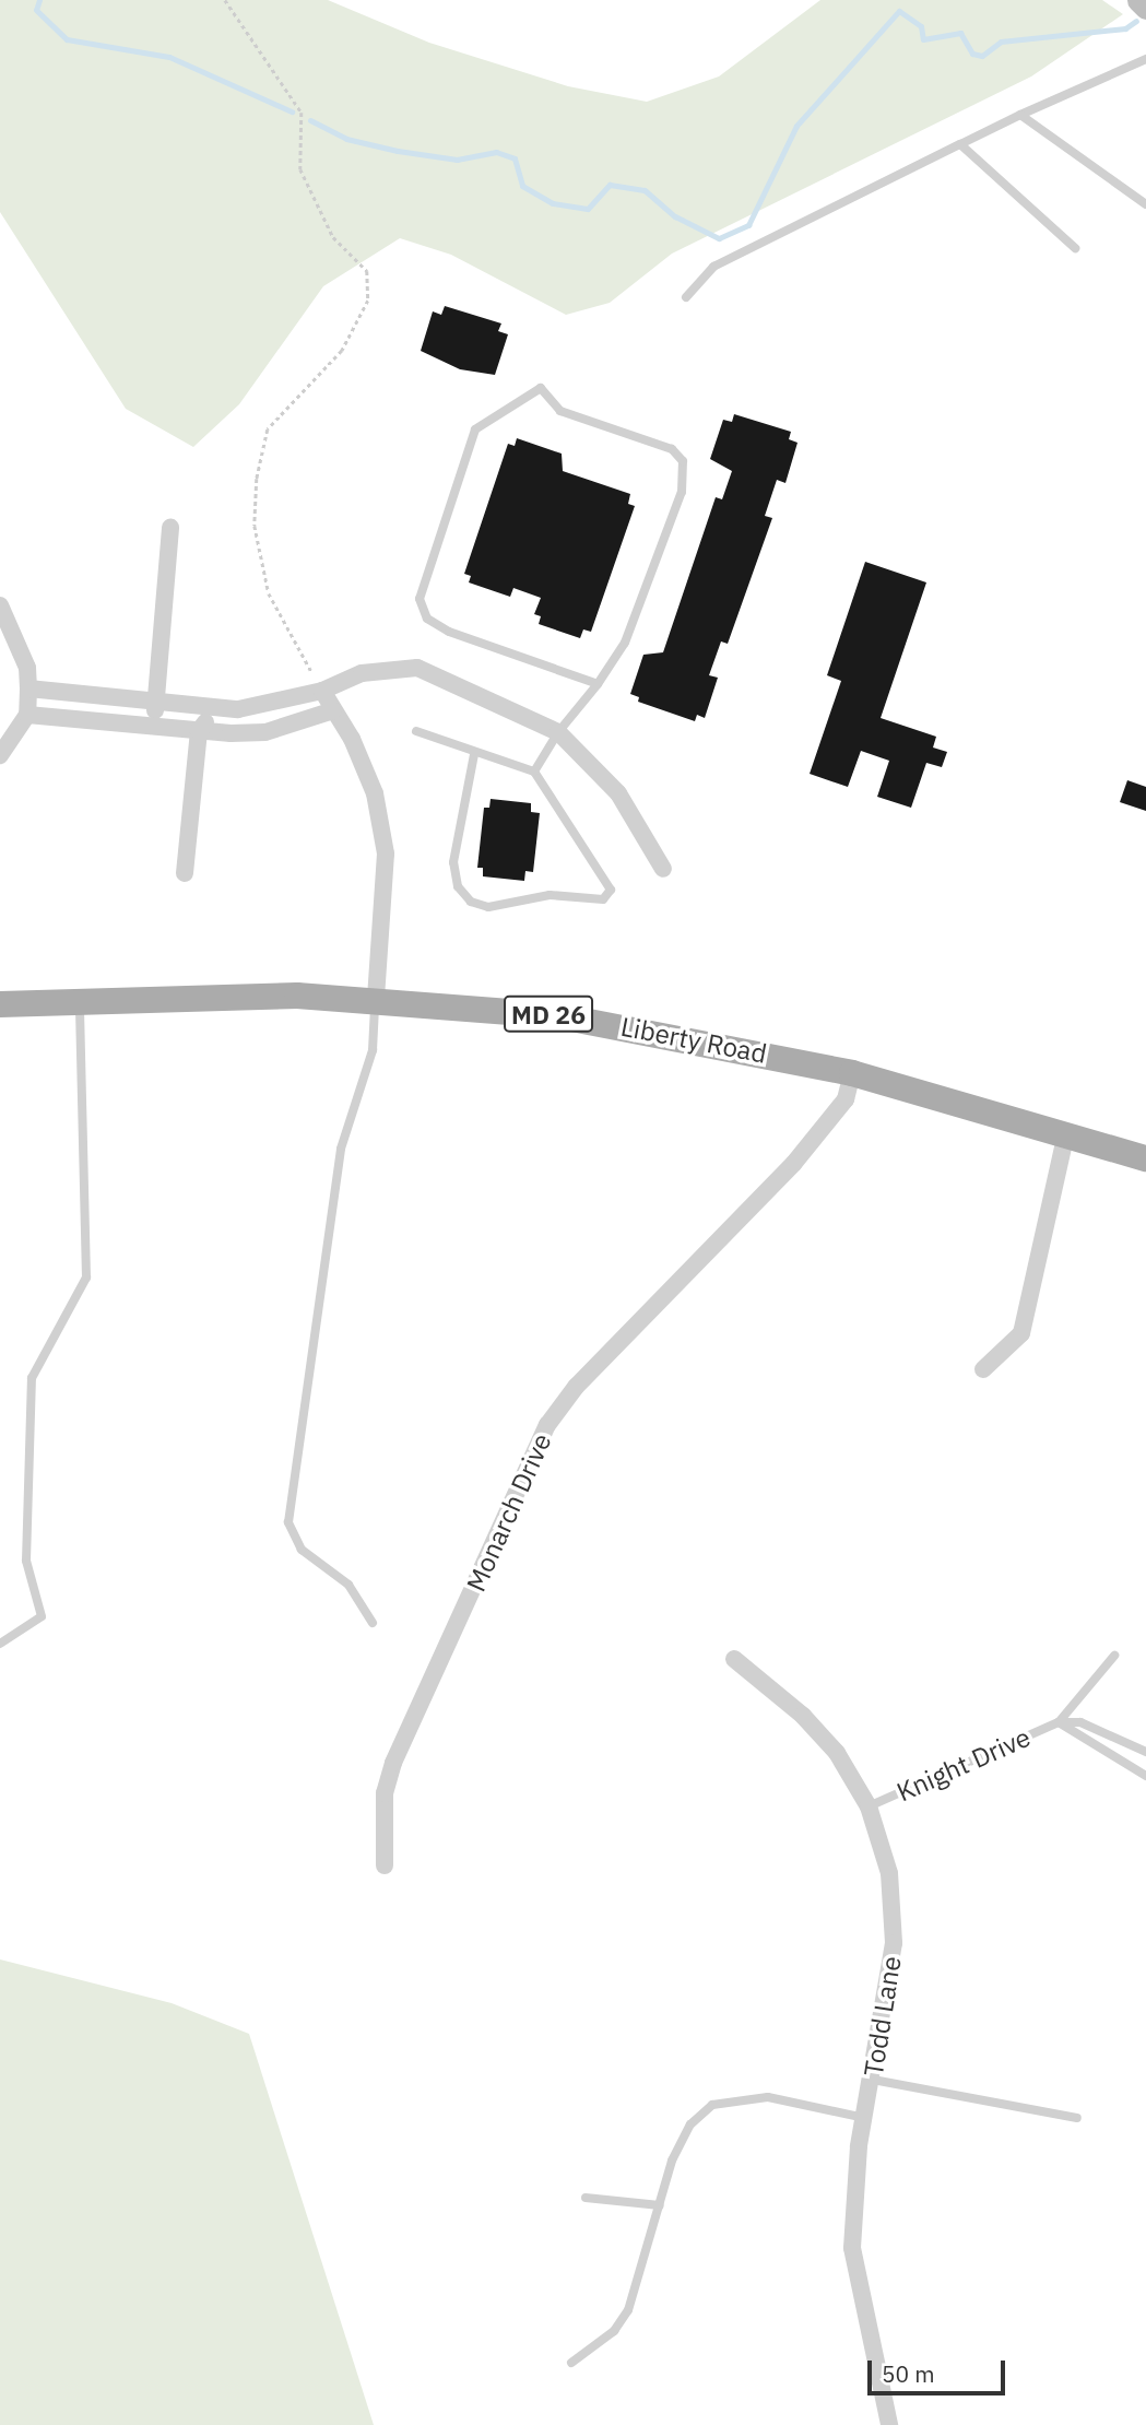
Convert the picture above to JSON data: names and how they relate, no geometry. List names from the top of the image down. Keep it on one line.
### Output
{"streets":{"main road":["MD 26","Liberty Road"],"street":["Monarch Drive","Todd Lane"],"lane":["Knight Drive"]},"crossings":[["Liberty Road","Monarch Drive"],["Knight Drive","Todd Lane"]],"scale_bar":"50 m"}
